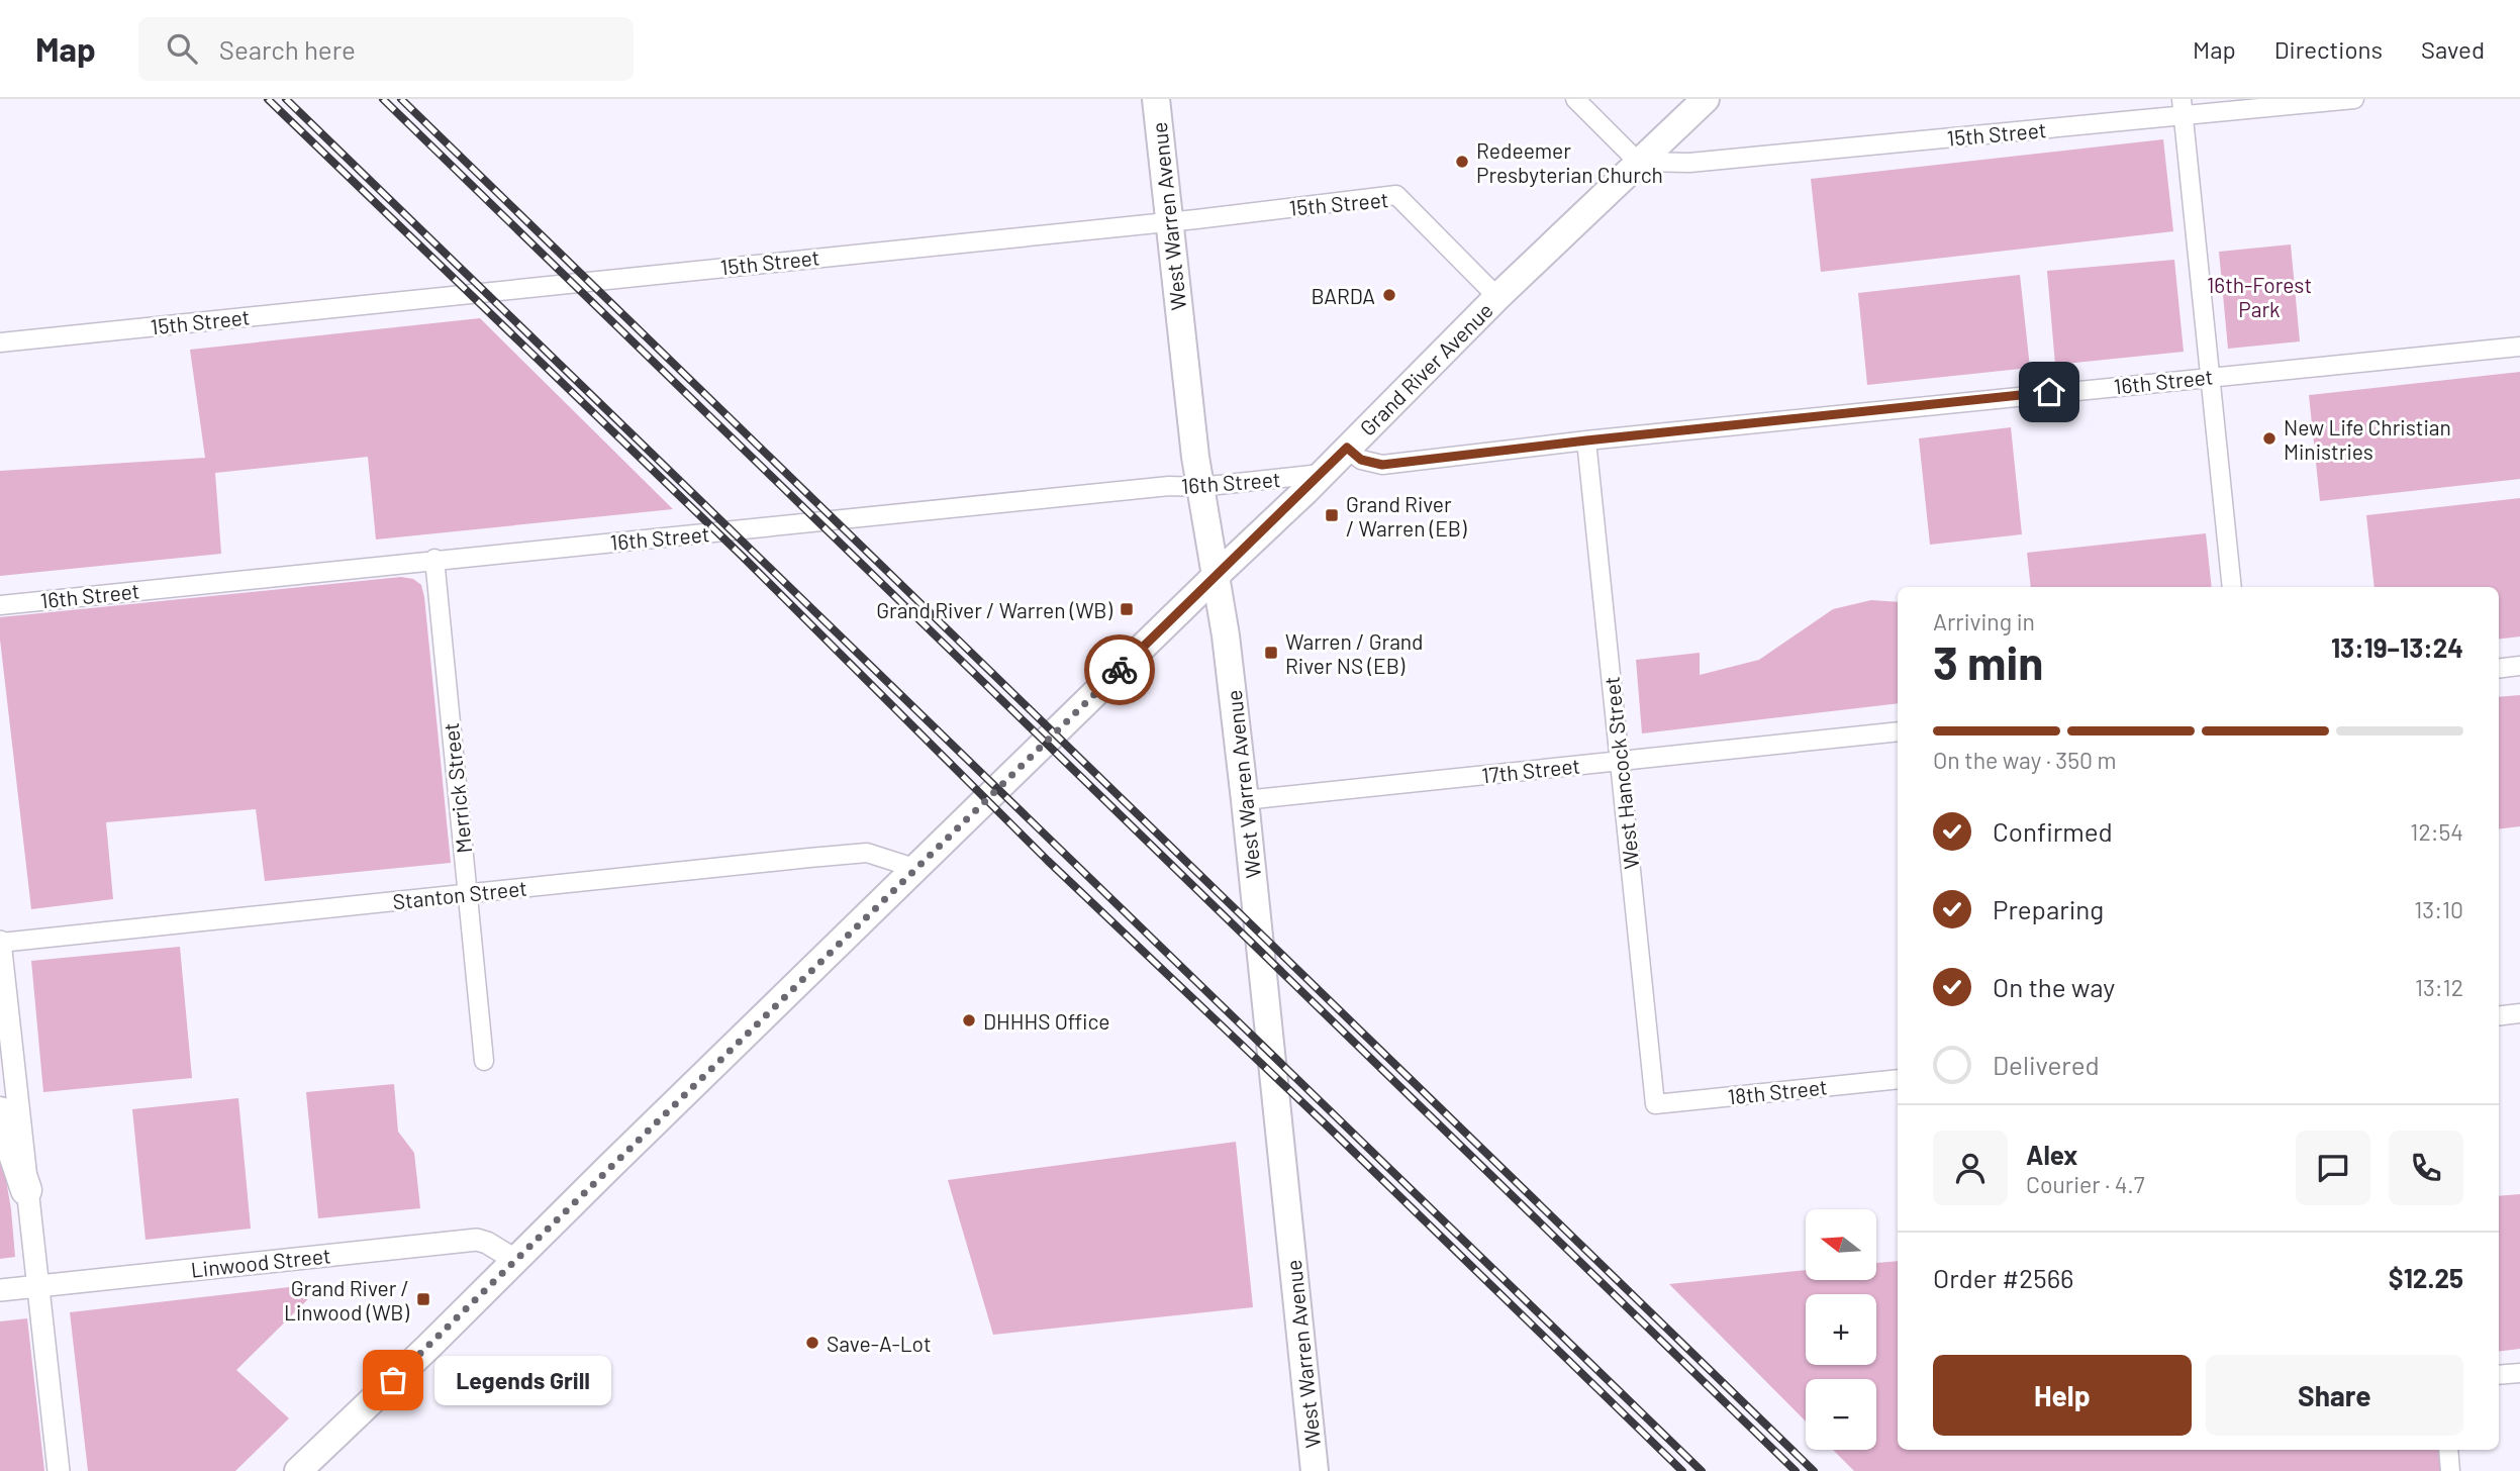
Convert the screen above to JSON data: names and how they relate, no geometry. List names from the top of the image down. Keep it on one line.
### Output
{"streets":{"main road":["West Warren Avenue","Grand River Avenue"],"street":["15th Street","16th Street","17th Street","West Hancock Street","Merrick Street","Stanton Street","18th Street","Linwood Street"]},"crossings":[["15th Street","West Warren Avenue"],["15th Street","Grand River Avenue"],["West Warren Avenue","Grand River Avenue"],["West Warren Avenue","16th Street"],["West Warren Avenue","17th Street"],["Grand River Avenue","16th Street"],["Grand River Avenue","Stanton Street"],["Grand River Avenue","Linwood Street"],["16th Street","West Hancock Street"],["16th Street","Merrick Street"],["17th Street","West Hancock Street"],["West Hancock Street","18th Street"],["Merrick Street","Stanton Street"]],"parks":["16th-Forest Park"],"places":{"other":["Redeemer Presbyterian Church","BARDA","New Life Christian Ministries","DHHHS Office","Save-A-Lot","Legends Grill"],"transit":["Grand River / Warren (EB)","Grand River / Warren (WB)","Warren / Grand River NS (EB)","Grand River / Linwood (WB)"]},"north":"left","page":{"header":"Map","search":"Search here","nav":["Map","Directions","Saved"],"heading":["3 min","Arriving in","13:19–13:24"],"panel":["Alex","Courier · 4.7","Order #2566","$12.25"],"bar":"On the way · 350 m","list":[["Confirmed","12:54"],["Preparing","13:10"],["On the way","13:12"],"Delivered"],"map_buttons":["+","−"],"buttons":["Help","Share"],"bubble":"Legends Grill"}}
